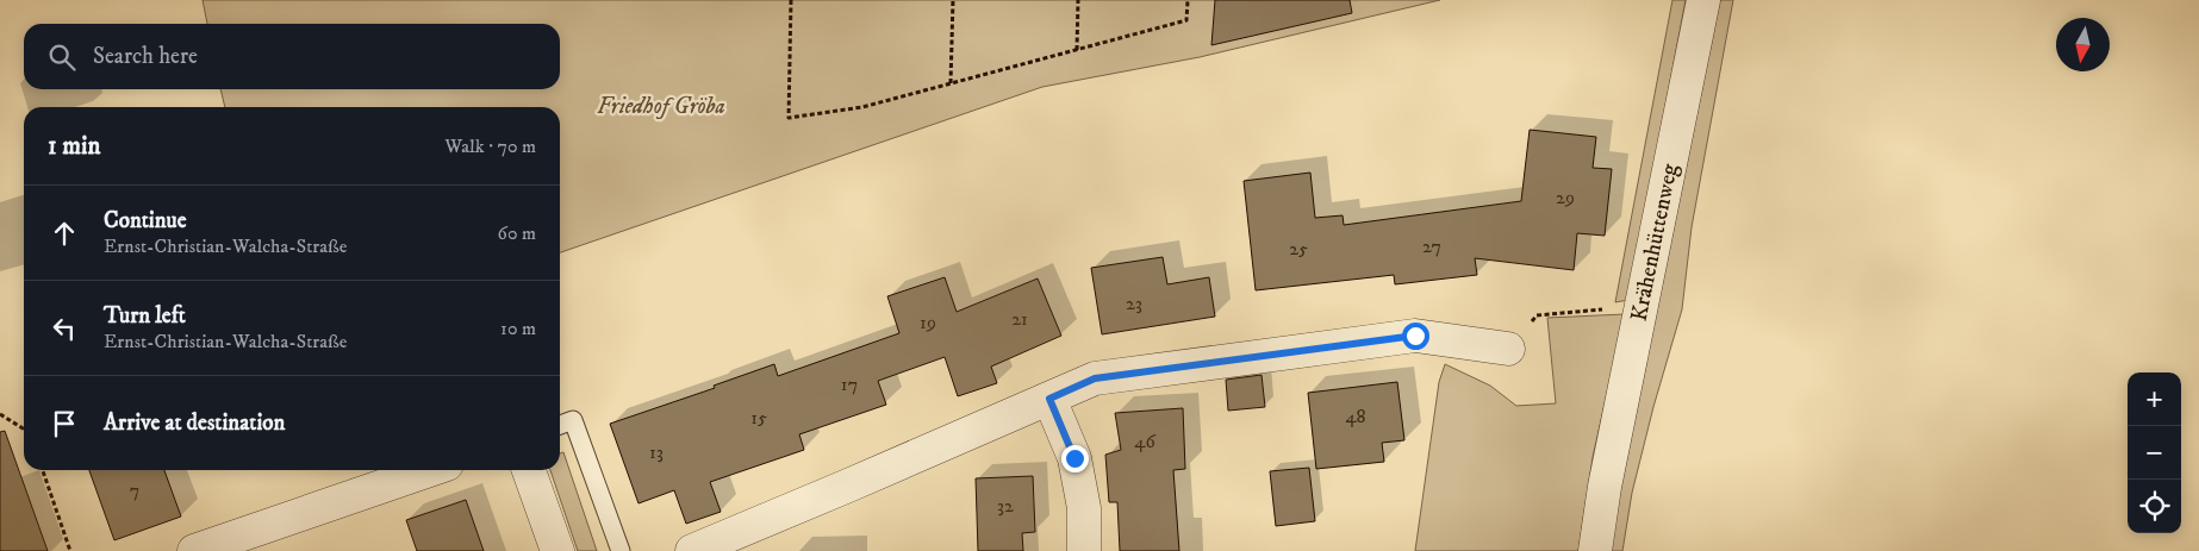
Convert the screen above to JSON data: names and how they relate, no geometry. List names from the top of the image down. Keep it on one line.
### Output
{"streets":{"street":["Krähenhüttenweg"]},"parks":["Friedhof Gröba"],"house_numbers":["29","27","25","23","21","19","17","48","15","46","13","7","32"],"north":"bottom","page":{"search":"Search here","heading":["1 min","Walk · 70 m"],"list":[["Continue","Ernst-Christian-Walcha-Straße","60 m"],["Turn left","Ernst-Christian-Walcha-Straße","10 m"],"Arrive at destination"],"map_buttons":["+","−"]}}
